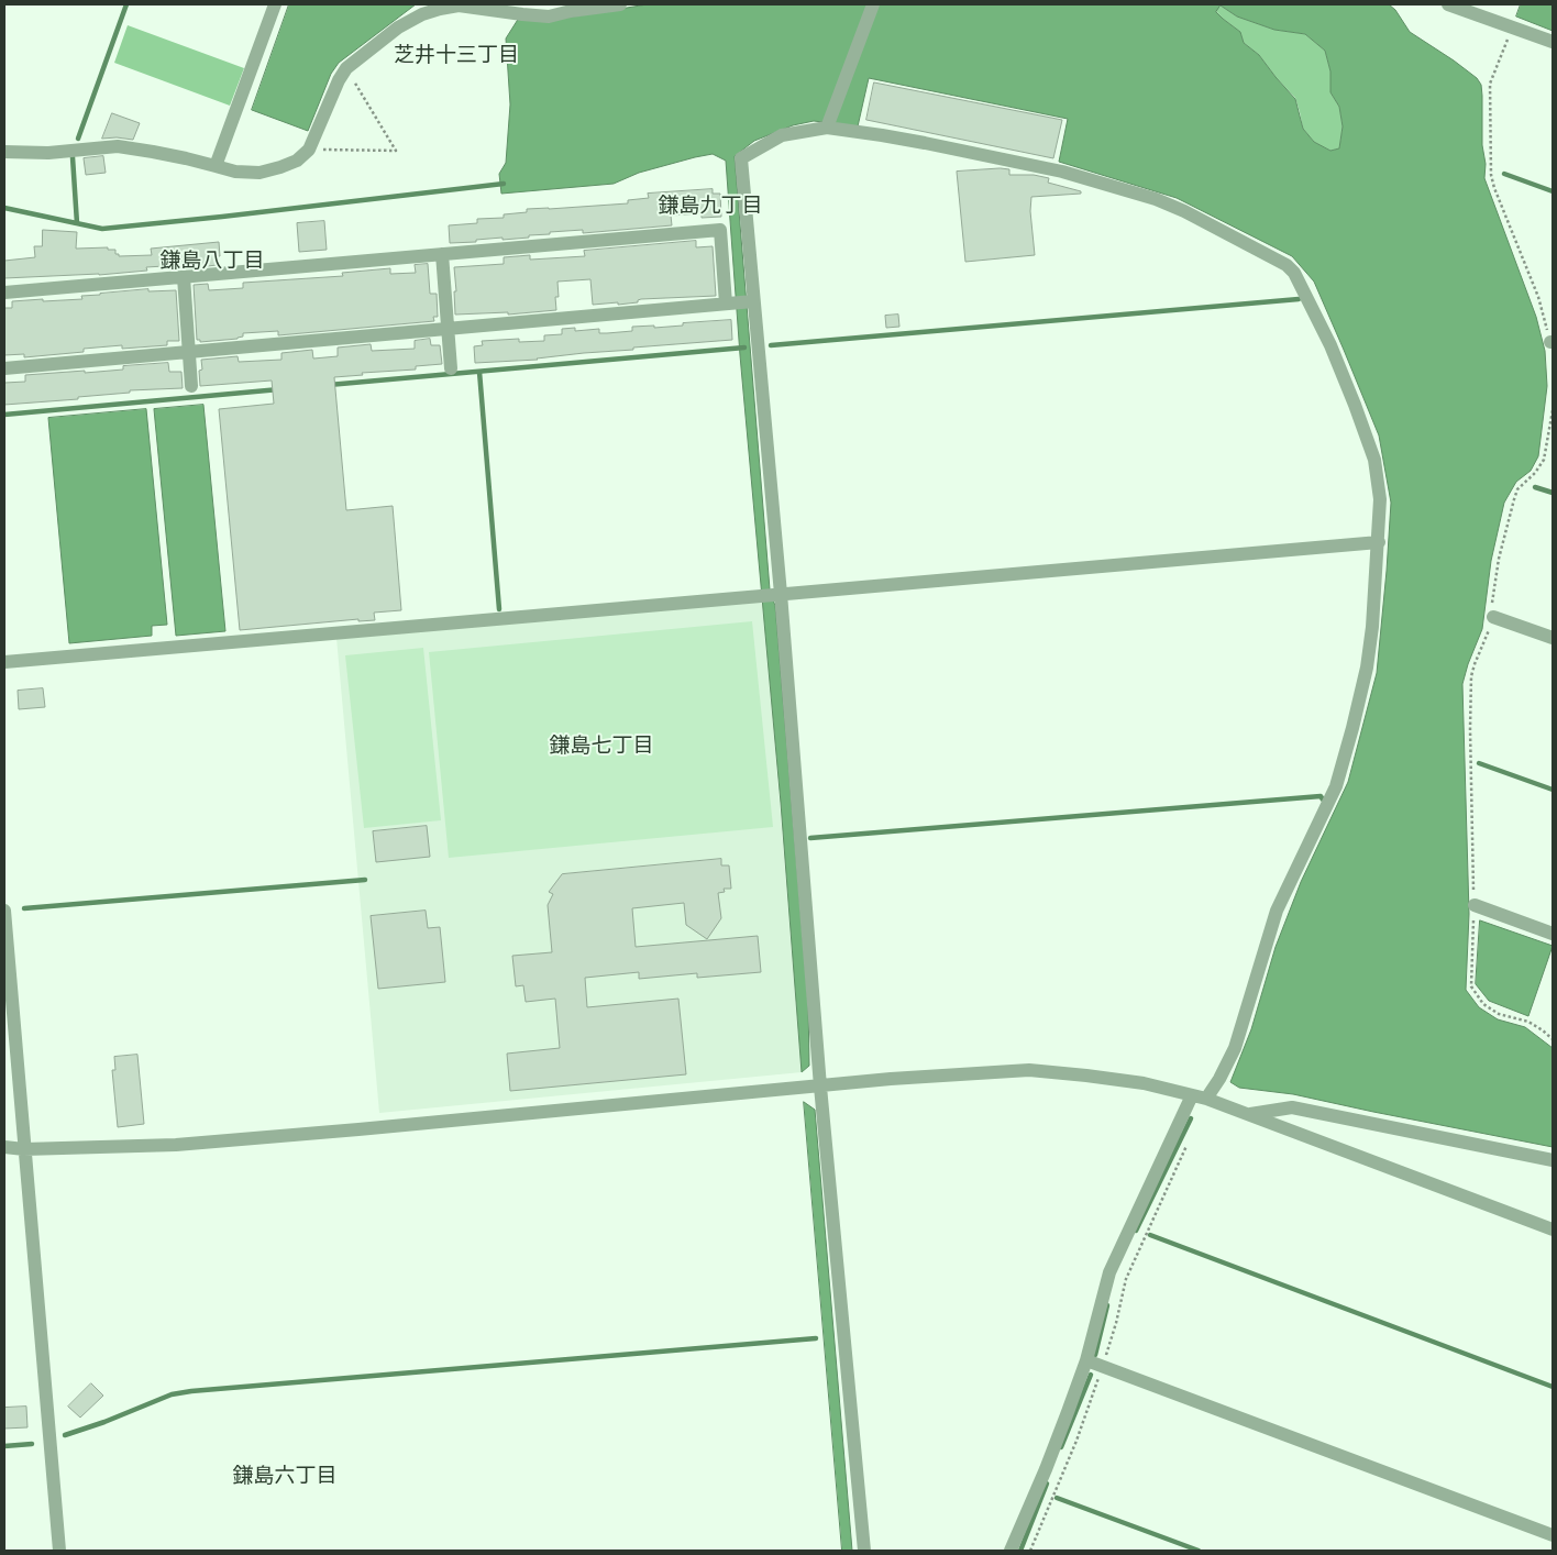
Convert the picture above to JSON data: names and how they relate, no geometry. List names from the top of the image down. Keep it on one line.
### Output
{"districts":["芝井十三丁目","鎌島九丁目","鎌島八丁目","鎌島七丁目","鎌島六丁目"]}
